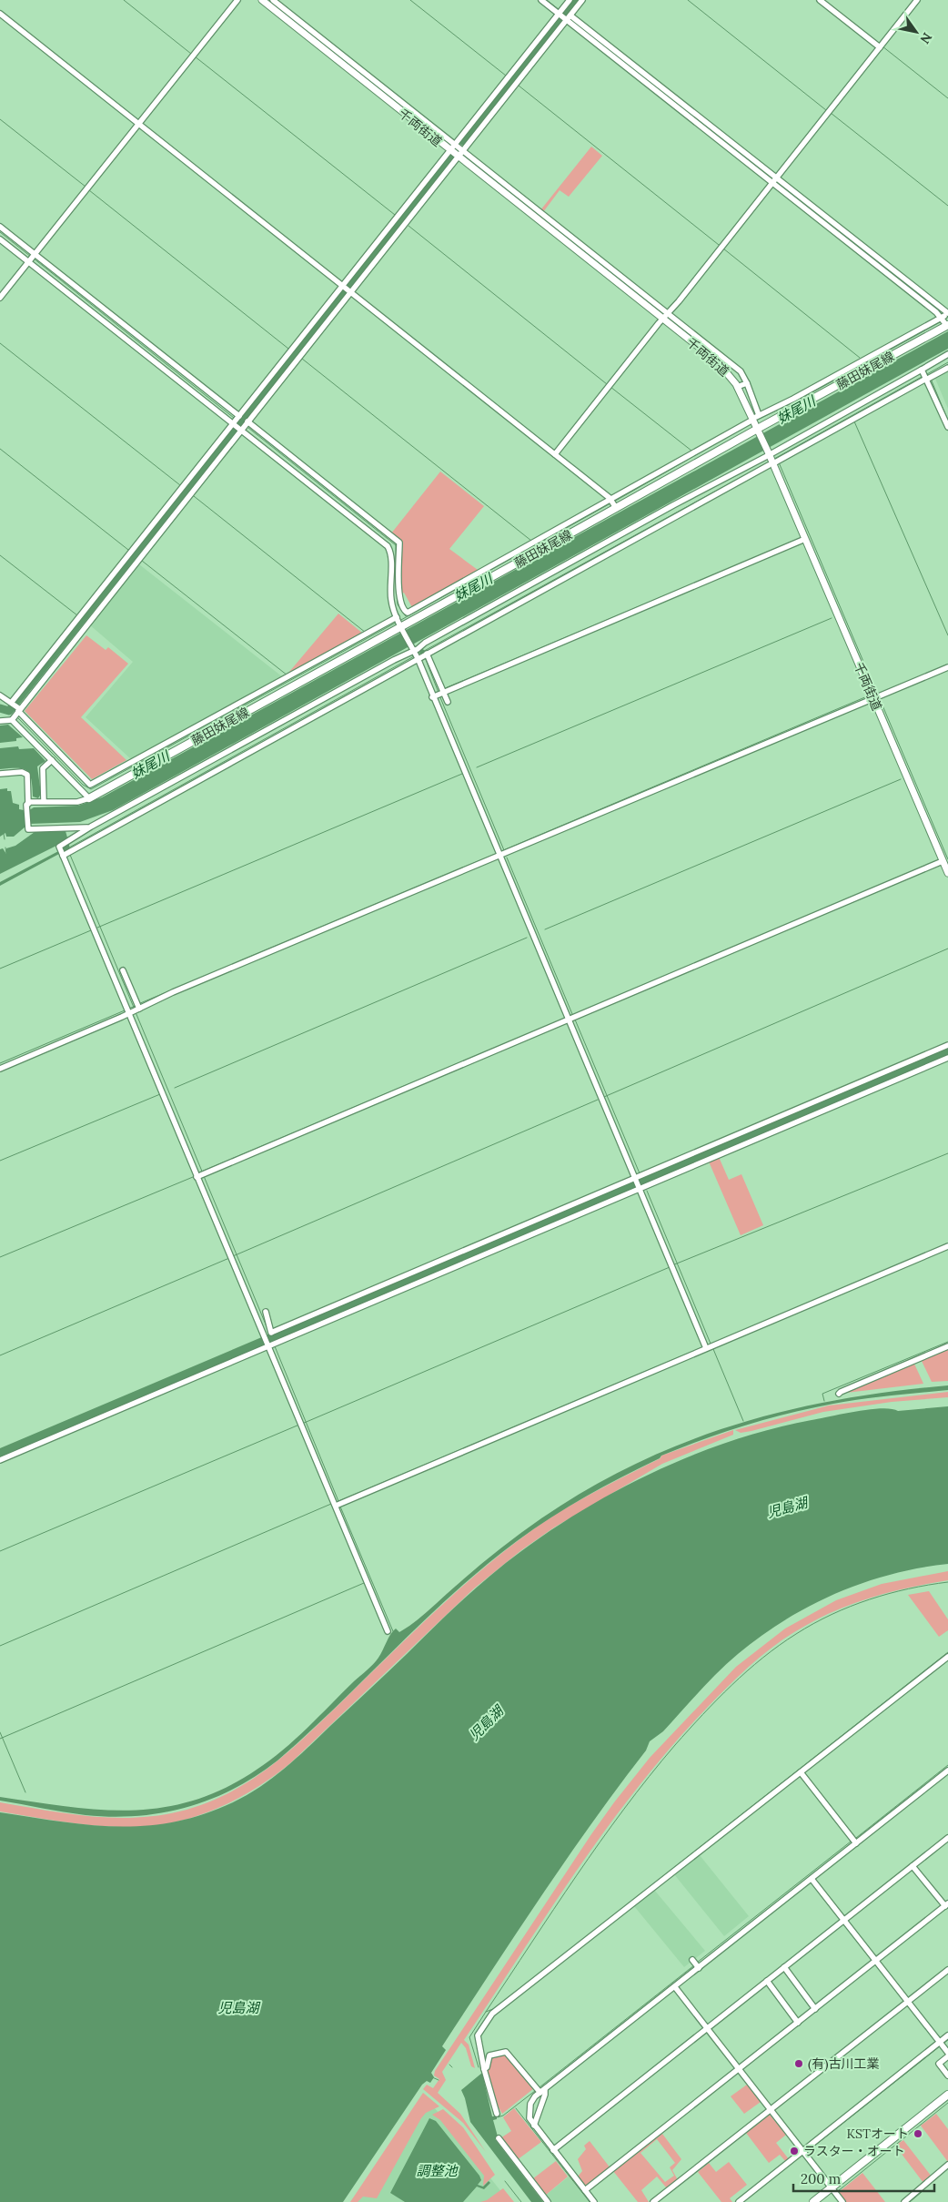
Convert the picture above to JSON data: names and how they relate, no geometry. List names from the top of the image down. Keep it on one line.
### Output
{"streets":{"main road":["藤田妹尾線"],"street":["千両街道"]},"crossings":[["千両街道","藤田妹尾線"]],"water":["妹尾川","児島湖","調整池"],"places":["(有)古川工業","KSTオート","ラスター・オート"],"scale_bar":"200 m","north":"bottom right"}
